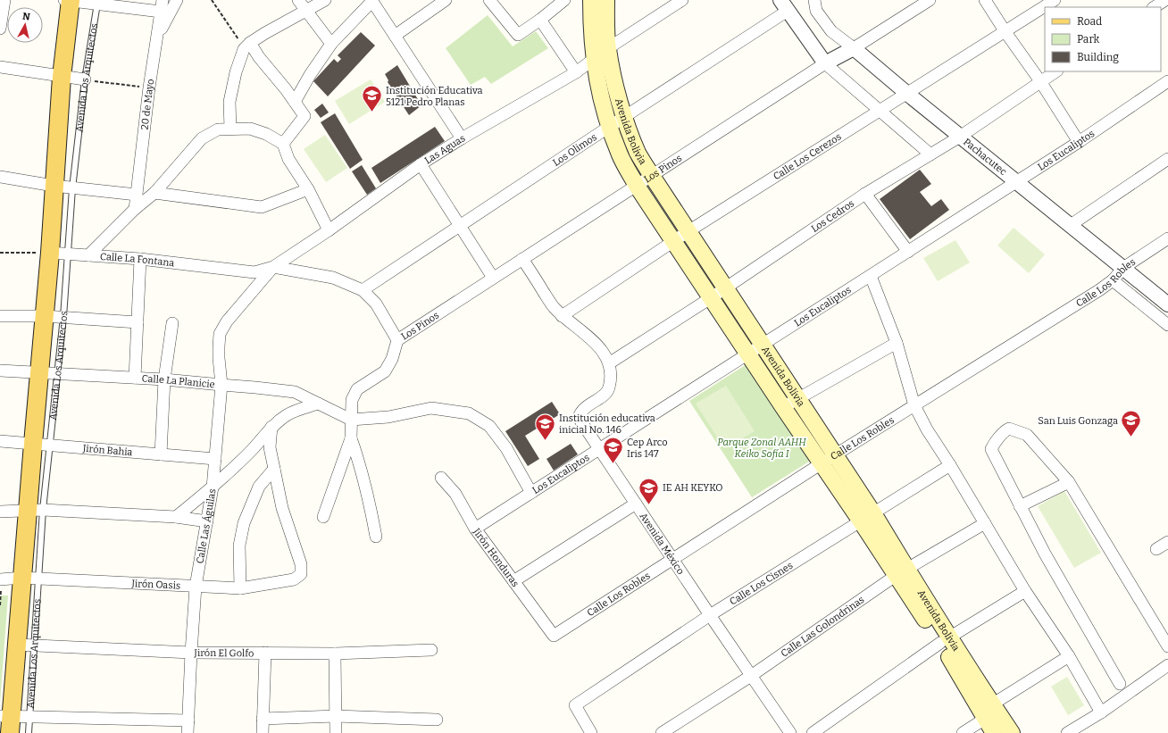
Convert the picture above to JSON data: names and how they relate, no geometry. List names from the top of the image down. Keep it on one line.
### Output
{"streets":{"main road":["Avenida Los Arquitectos","Avenida Bolivia"],"street":["20 de Mayo","Las Aguas","Los Olimos","Los Eucaliptos","Calle Los Cerezos","Pachacutec","Los Pinos","Los Cedros","Calle La Fontana","Calle Los Robles","Calle La Planicie","Jirón Bahia","Calle Las Águilas","Avenida México","Jirón Honduras","Calle Los Cisnes","Jirón Oasis","Calle Las Golondrinas","Jirón El Golfo"]},"crossings":[["Avenida Los Arquitectos","Calle La Fontana"],["Avenida Los Arquitectos","Calle La Planicie"],["Avenida Los Arquitectos","Jirón Bahia"],["Avenida Los Arquitectos","Jirón Oasis"],["Avenida Los Arquitectos","Jirón El Golfo"],["Avenida Bolivia","Las Aguas"],["Avenida Bolivia","Los Olimos"],["Avenida Bolivia","Los Eucaliptos"],["Avenida Bolivia","Calle Los Cerezos"],["Avenida Bolivia","Los Pinos"],["Avenida Bolivia","Los Cedros"],["Avenida Bolivia","Calle Los Robles"],["Avenida Bolivia","Calle Los Cisnes"],["Avenida Bolivia","Calle Las Golondrinas"],["Las Aguas","Calle La Fontana"],["Las Aguas","Calle Las Águilas"],["Los Eucaliptos","Pachacutec"],["Los Eucaliptos","Avenida México"],["Los Eucaliptos","Jirón Honduras"],["Calle Los Cerezos","Pachacutec"],["Calle Los Cerezos","Avenida México"],["Pachacutec","Los Pinos"],["Pachacutec","Los Cedros"],["Pachacutec","Calle Los Robles"],["Los Pinos","Avenida México"],["Los Cedros","Avenida México"],["Calle Los Robles","Avenida México"],["Calle Los Robles","Jirón Honduras"],["Calle La Planicie","Calle Las Águilas"],["Jirón Bahia","Calle Las Águilas"],["Calle Las Águilas","Jirón Oasis"],["Calle Las Águilas","Jirón El Golfo"],["Avenida México","Calle Los Cisnes"],["Avenida México","Calle Las Golondrinas"]],"parks":["Parque Zonal AAHH Keiko Sofía I"],"places":{"school or university":["Institución Educativa 5121 Pedro Planas","San Luis Gonzaga","Institución educativa inicial No. 146","Cep Arco Iris 147","IE AH KEYKO"]},"legend":["Road","Park","Building"],"north":"top"}
